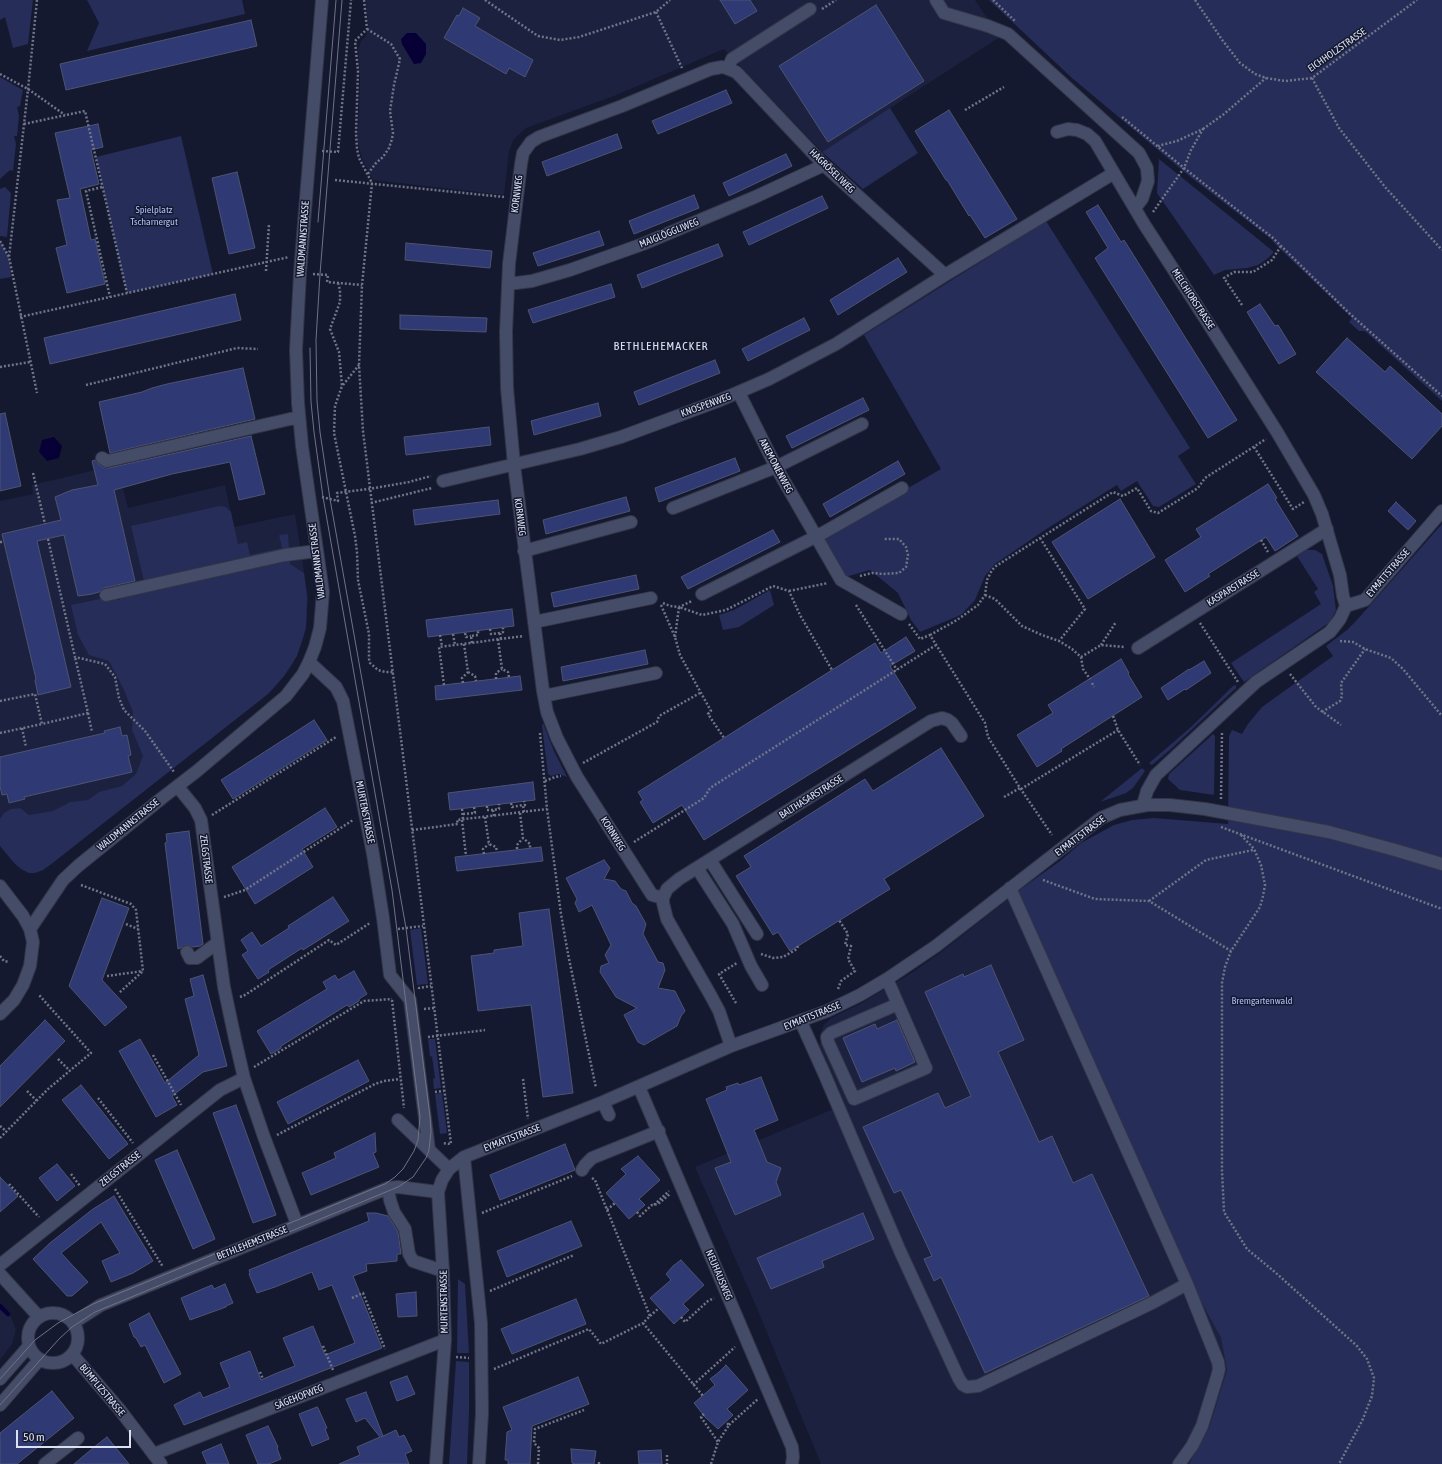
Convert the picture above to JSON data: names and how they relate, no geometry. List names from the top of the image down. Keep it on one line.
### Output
{"streets":{"street":["HAGRÖSELIWEG","KORNWEG","MAIGLÖGGLIWEG","WALDMANNSTRASSE","MELCHIORSTRASSE","KNOSPENWEG","ANEMONENWEG","EYMATTSTRASSE","KASPARSTRASSE","BALTHASARSTRASSE","MURTENSTRASSE","ZELGSTRASSE","BETHLEHEMSTRASSE","NEUHAUSWEG","BÜMPLIZSTRASSE","SÄGEHOFWEG"],"path":["EICHHOLZSTRASSE"]},"crossings":[["HAGRÖSELIWEG","KORNWEG"],["HAGRÖSELIWEG","MAIGLÖGGLIWEG"],["HAGRÖSELIWEG","KNOSPENWEG"],["KORNWEG","MAIGLÖGGLIWEG"],["KORNWEG","KNOSPENWEG"],["KORNWEG","BALTHASARSTRASSE"],["WALDMANNSTRASSE","MURTENSTRASSE"],["WALDMANNSTRASSE","ZELGSTRASSE"],["MELCHIORSTRASSE","EYMATTSTRASSE"],["MELCHIORSTRASSE","KASPARSTRASSE"],["KNOSPENWEG","ANEMONENWEG"],["EYMATTSTRASSE","MURTENSTRASSE"],["EYMATTSTRASSE","NEUHAUSWEG"],["MURTENSTRASSE","BETHLEHEMSTRASSE"],["MURTENSTRASSE","SÄGEHOFWEG"],["ZELGSTRASSE","BETHLEHEMSTRASSE"],["BETHLEHEMSTRASSE","BÜMPLIZSTRASSE"],["BÜMPLIZSTRASSE","SÄGEHOFWEG"]],"districts":["BETHLEHEMACKER"],"parks":["Spielplatz Tscharnergut","Bremgartenwald"],"scale_bar":"50 m"}
